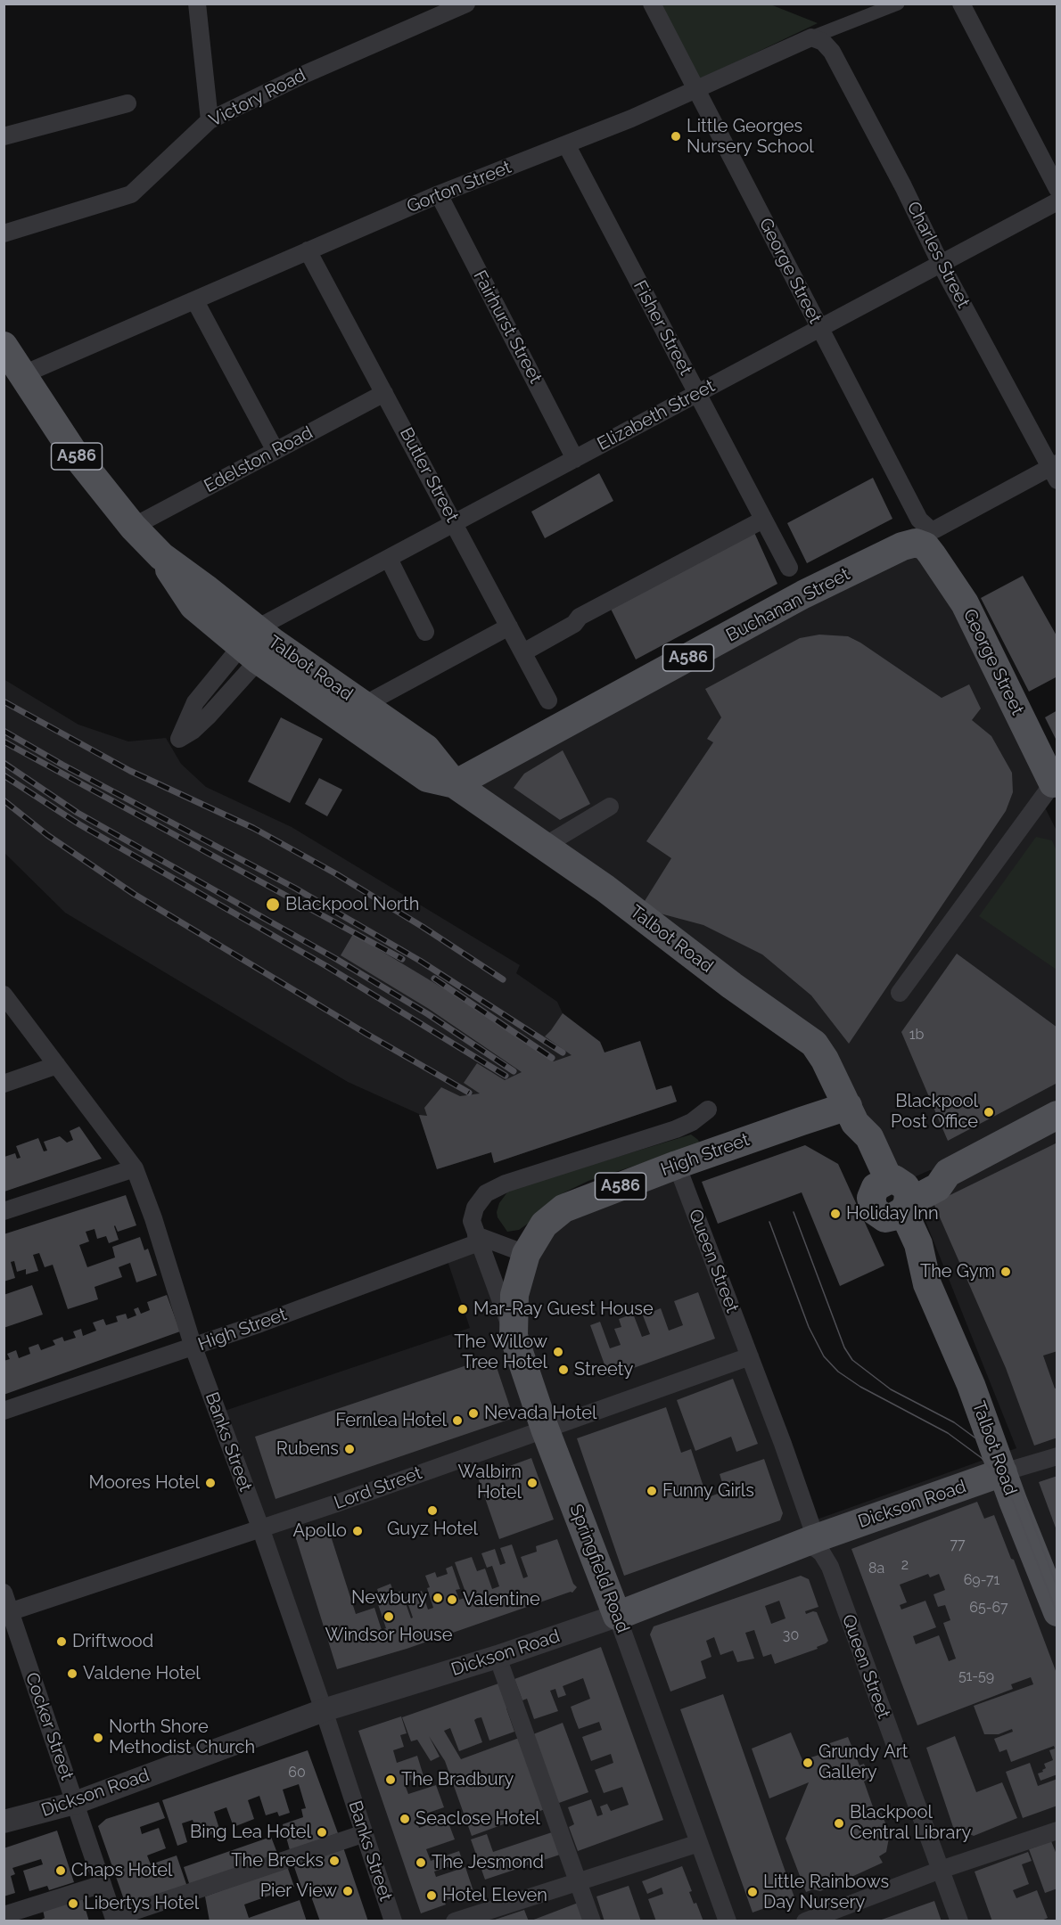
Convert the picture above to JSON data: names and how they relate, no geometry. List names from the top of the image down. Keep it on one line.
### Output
{"streets":{"main road":["George Street","A586","Buchanan Street","Talbot Road","High Street","Dickson Road","Springfield Road"],"street":["Victory Road","Gorton Street","Charles Street","Fairhurst Street","Fisher Street","Elizabeth Street","Edelston Road","Butler Street","Queen Street","Banks Street","Lord Street","Cocker Street"]},"crossings":[["Gorton Street","Charles Street"],["Gorton Street","George Street"],["Gorton Street","Fairhurst Street"],["Gorton Street","Fisher Street"],["Gorton Street","Butler Street"],["Gorton Street","Talbot Road"],["Charles Street","Elizabeth Street"],["Charles Street","Buchanan Street"],["George Street","Elizabeth Street"],["George Street","Buchanan Street"],["Fairhurst Street","Elizabeth Street"],["Fisher Street","Elizabeth Street"],["Elizabeth Street","Butler Street"],["Elizabeth Street","Talbot Road"],["Edelston Road","Butler Street"],["Edelston Road","Talbot Road"],["Buchanan Street","Talbot Road"],["Talbot Road","High Street"],["Talbot Road","Dickson Road"],["High Street","Queen Street"],["High Street","Banks Street"],["High Street","Springfield Road"],["Queen Street","Lord Street"],["Queen Street","Dickson Road"],["Banks Street","Lord Street"],["Banks Street","Dickson Road"],["Lord Street","Springfield Road"],["Lord Street","Cocker Street"],["Dickson Road","Springfield Road"],["Dickson Road","Cocker Street"]],"places":["Little Georges Nursery School","Blackpool North","Blackpool Post Office","Holiday Inn","The Gym","Mar-Ray Guest House","The Willow Tree Hotel","Streety","Nevada Hotel","Fernlea Hotel","Rubens","Moores Hotel","Walbirn Hotel","Funny Girls","Guyz Hotel","Apollo","Newbury","Valentine","Windsor House","Driftwood","Valdene Hotel","North Shore Methodist Church","Grundy Art Gallery","The Bradbury","Seaclose Hotel","Blackpool Central Library","Bing Lea Hotel","The Brecks","The Jesmond","Chaps Hotel","Pier View","Little Rainbows Day Nursery","Hotel Eleven","Libertys Hotel"],"house_numbers":["1b","77","2","8a","69-71","65-67","30","51-59","60"]}
